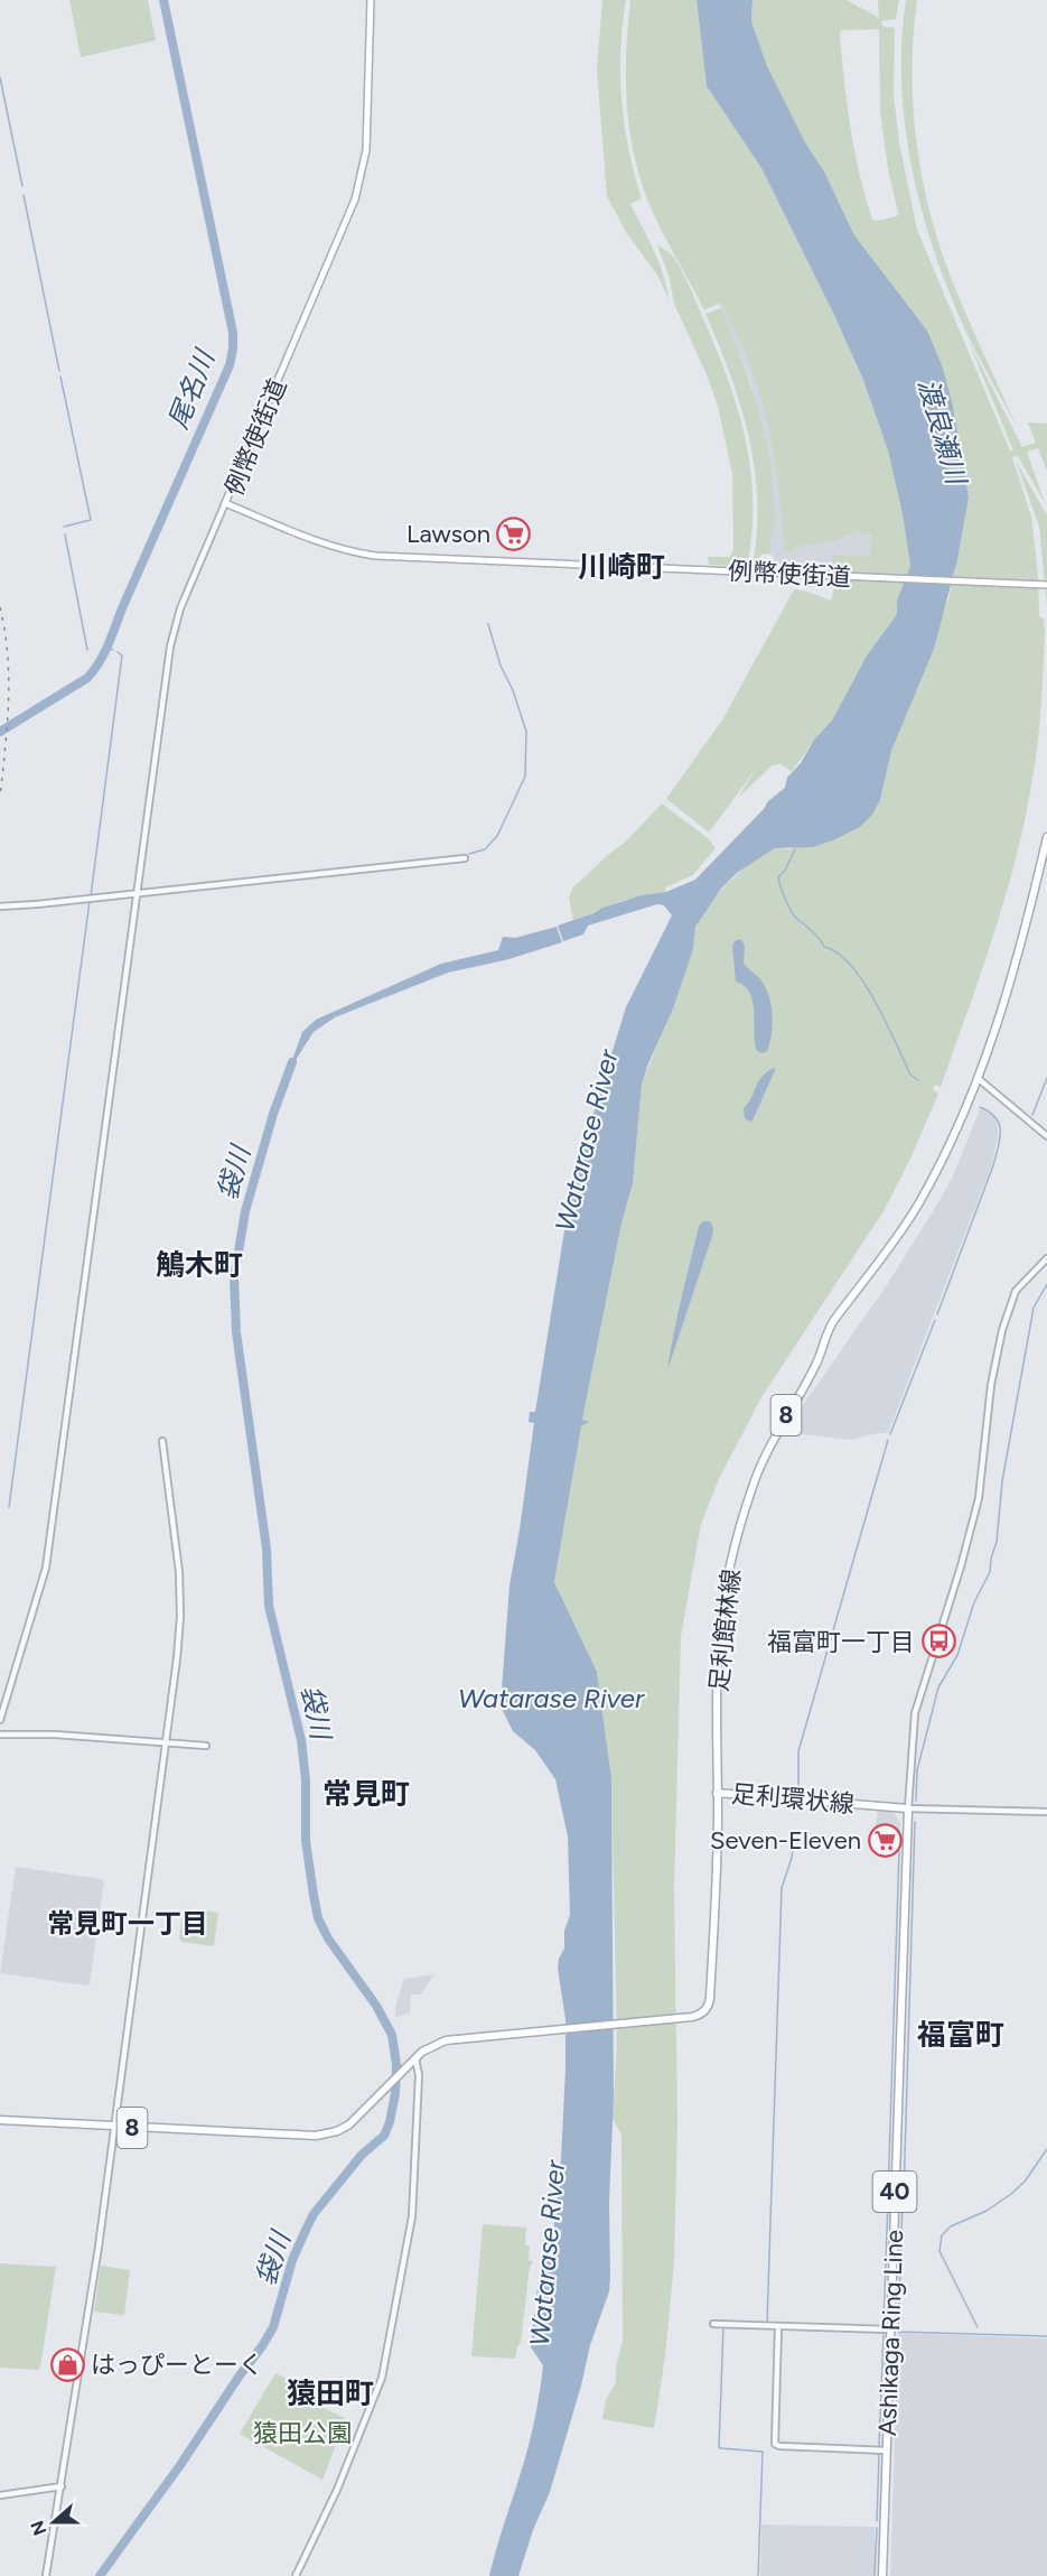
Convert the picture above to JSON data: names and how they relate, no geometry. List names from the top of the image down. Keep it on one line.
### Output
{"streets":{"main road":["例幣使街道","8","足利館林線","足利環状線","40","Ashikaga Ring Line"]},"crossings":[["8","足利館林線"],["足利館林線","足利環状線"],["足利環状線","Ashikaga Ring Line"]],"districts":["川崎町","鵤木町","常見町","常見町一丁目","福富町","猿田町"],"water":["尾名川","渡良瀬川","Watarase River","袋川"],"parks":["猿田公園"],"places":{"supermarket":["Lawson","Seven-Eleven"],"bus stop":["福富町一丁目"],"shop":["はっぴーとーく"]},"north":"left"}
